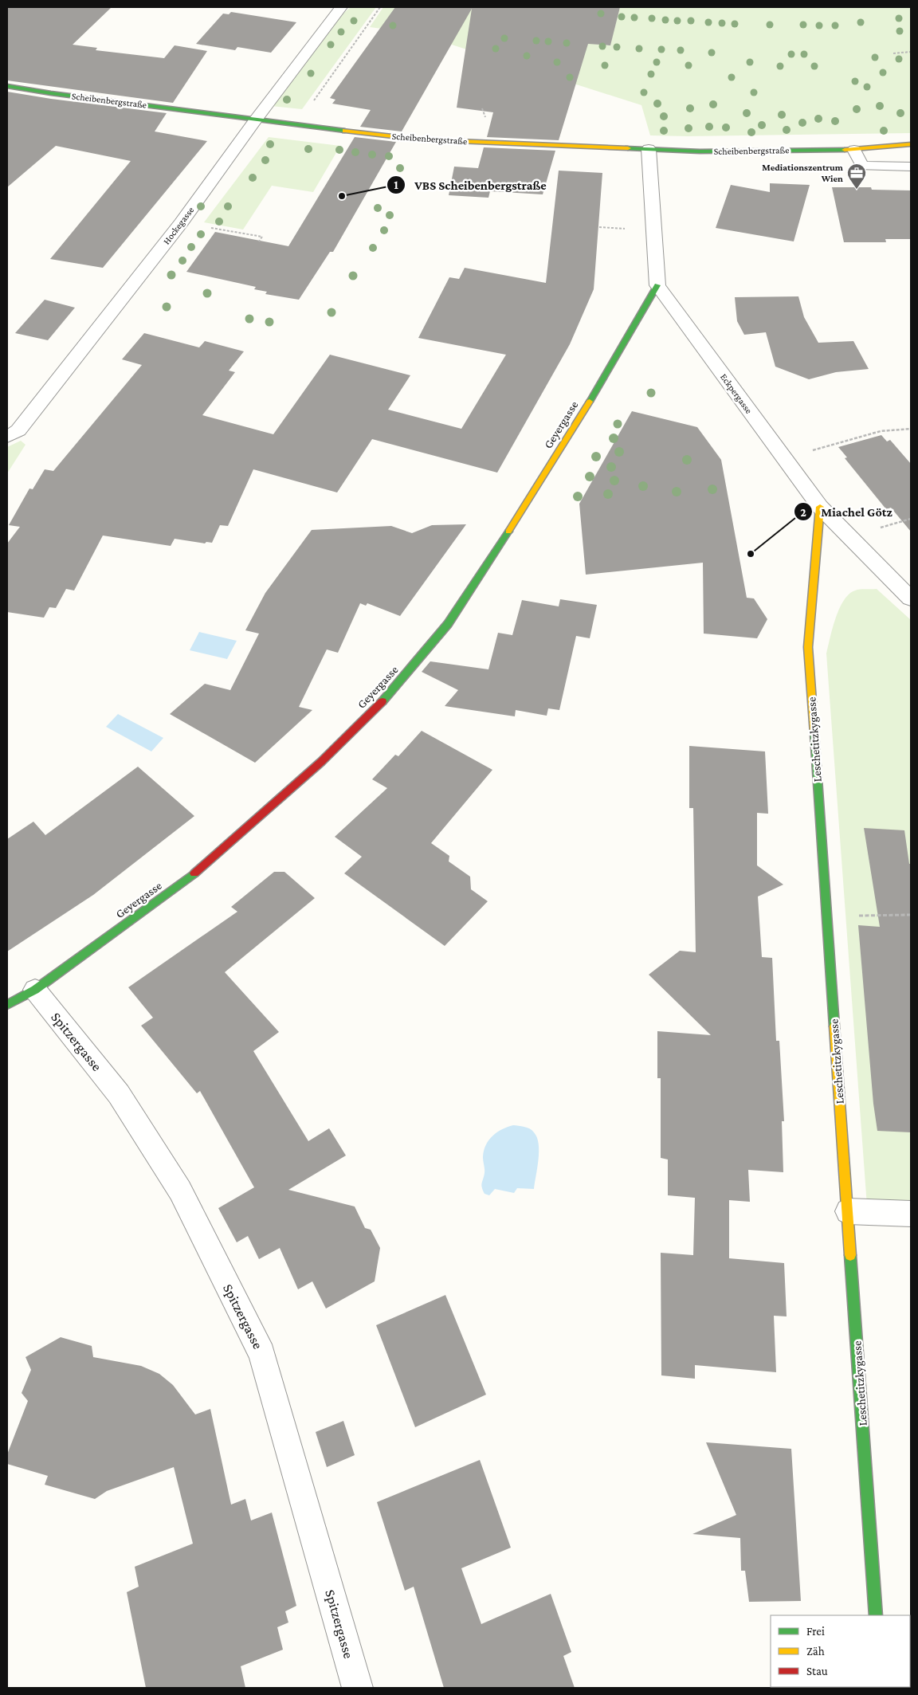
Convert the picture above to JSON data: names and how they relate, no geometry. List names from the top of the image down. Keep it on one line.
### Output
{"streets":{"street":["Scheibenbergstraße","Hockegasse","Eckpergasse","Geyergasse","Leschetitzkygasse","Spitzergasse"]},"crossings":[["Scheibenbergstraße","Hockegasse"],["Eckpergasse","Geyergasse"],["Eckpergasse","Leschetitzkygasse"],["Geyergasse","Spitzergasse"]],"places":{"office":["Mediationszentrum Wien"],"other":["VBS Scheibenbergstraße","Miachel Götz"]},"legend":["Frei","Zäh","Stau"]}
